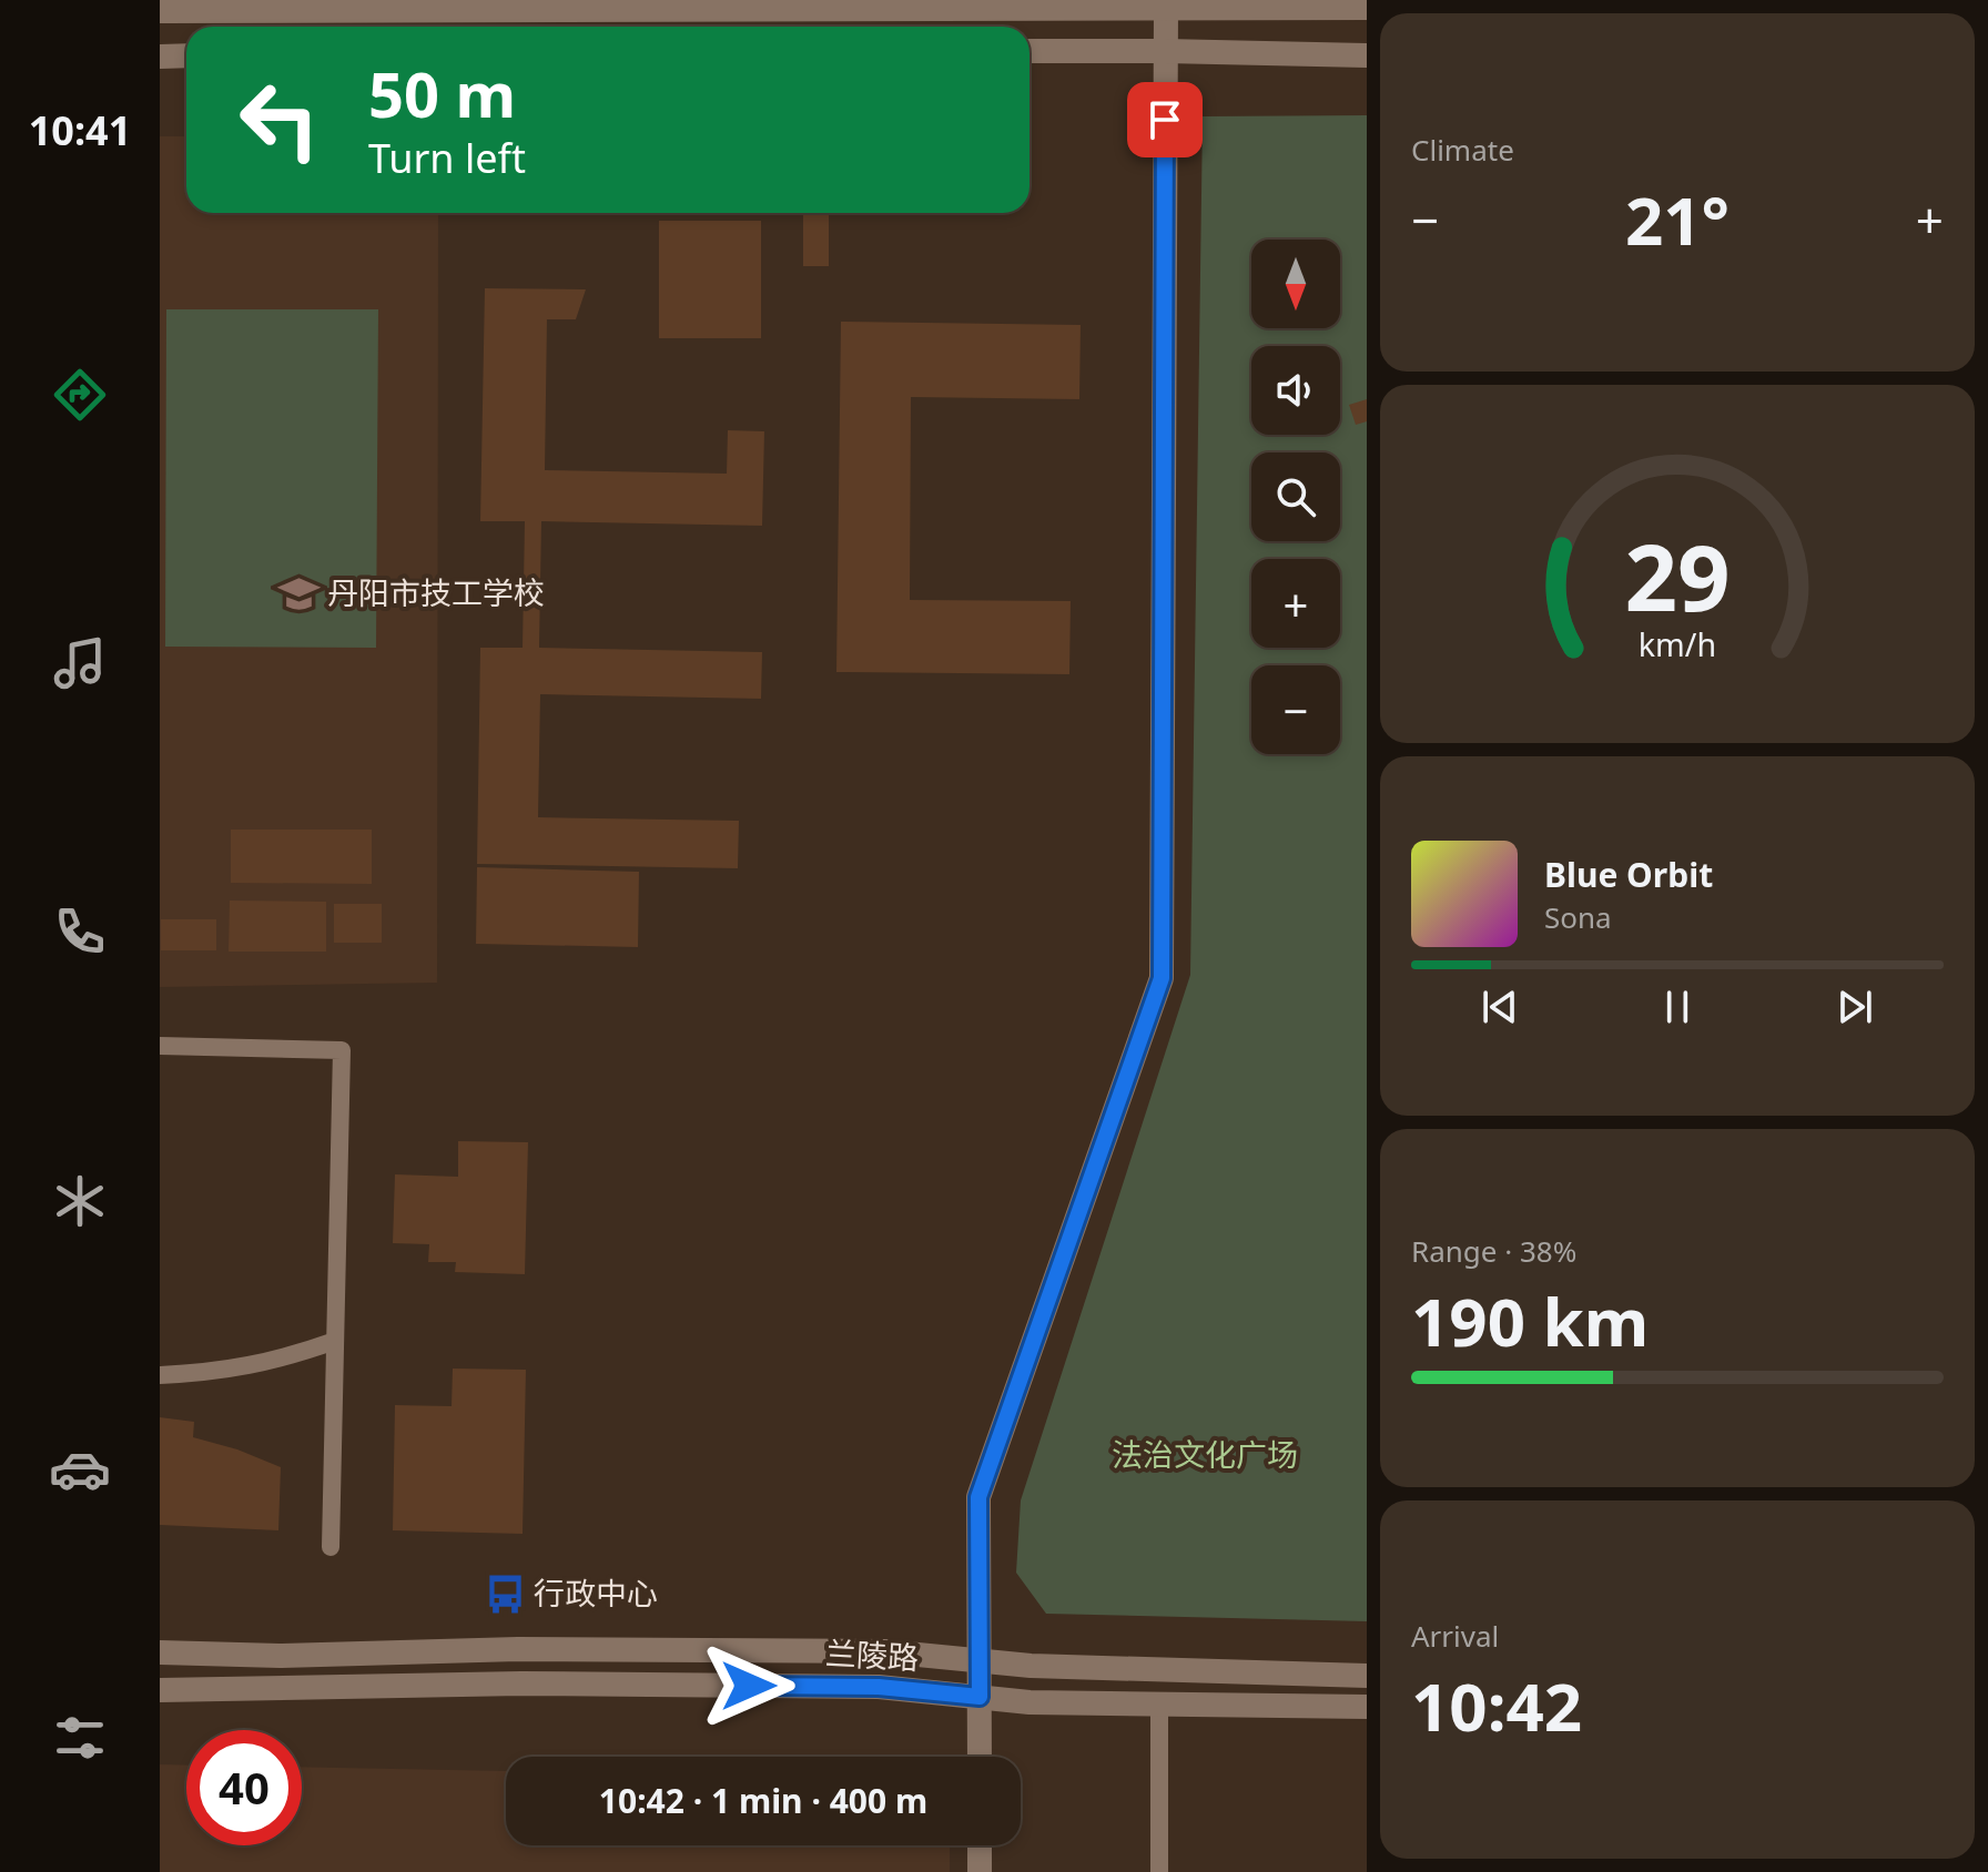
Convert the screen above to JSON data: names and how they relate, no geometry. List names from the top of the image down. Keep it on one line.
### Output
{"streets":{"street":["兰陵路"]},"parks":["法治文化广场"],"places":{"school or university":["丹阳市技工学校"],"bus stop":["行政中心"]},"north":"bottom","page":{"tabs":"10:41","tile":["Climate",["Range · 38%","190 km"],["Arrival","10:42"]],"turn":["50 m","Turn left"],"heat":["−","21°","+"],"map_buttons":["+","−"],"song":["Blue Orbit","Sona"],"limit":"40","trip":"10:42 · 1 min · 400 m","gauge":["29","km/h"]}}
